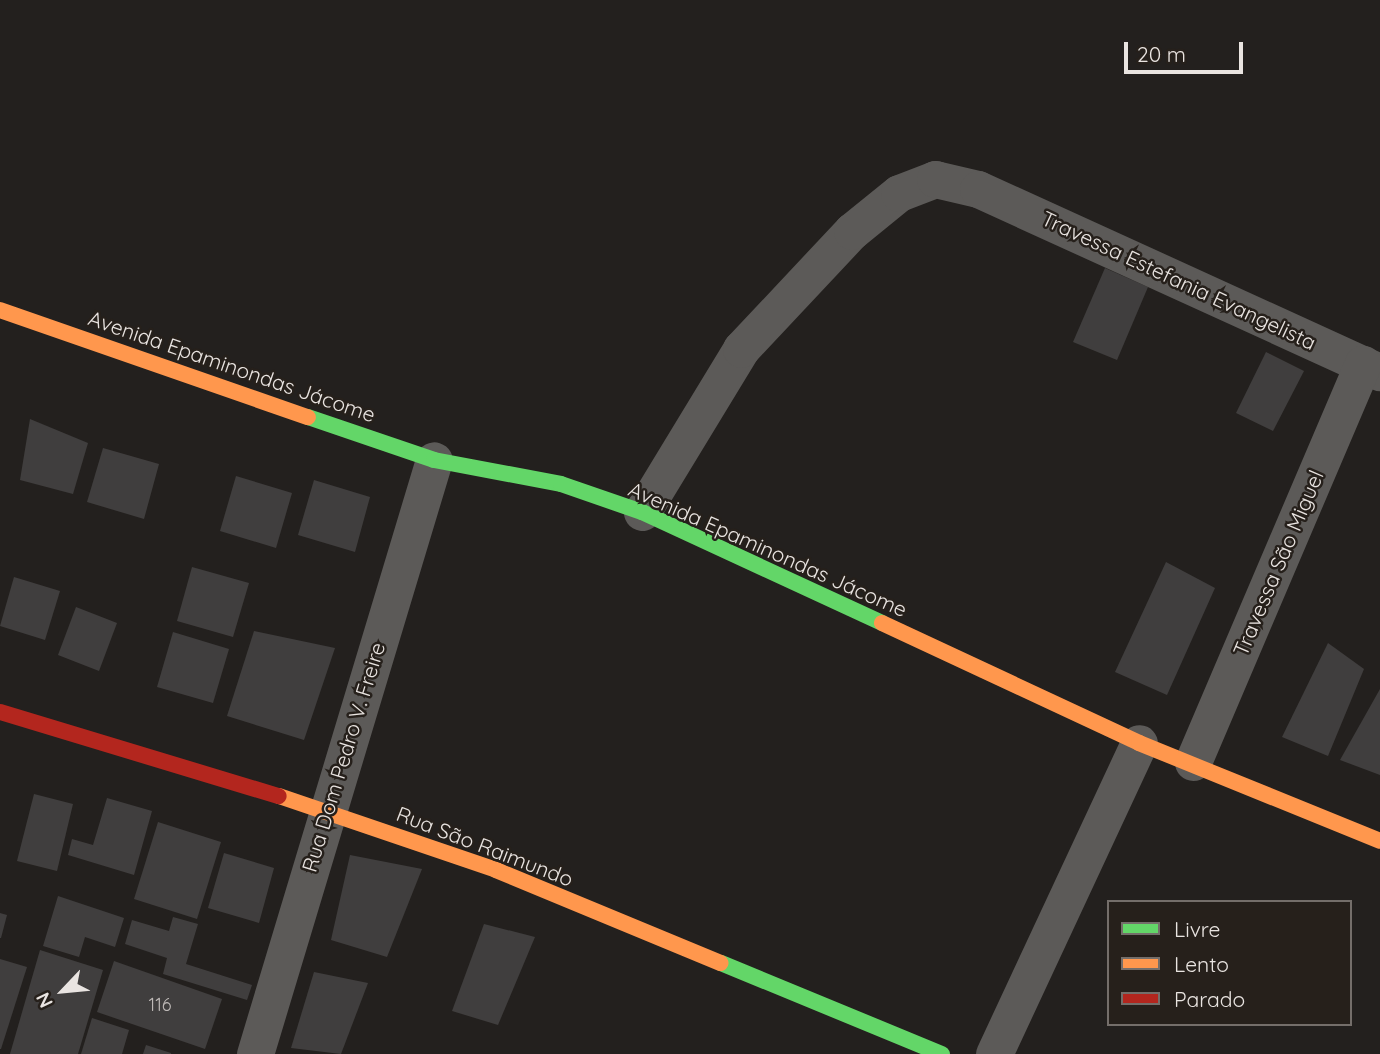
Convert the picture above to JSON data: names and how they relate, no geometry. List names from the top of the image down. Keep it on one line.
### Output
{"streets":{"street":["Travessa Estefania Evangelista","Avenida Epaminondas Jácome","Travessa São Miguel","Rua Dom Pedro V. Freire","Rua São Raimundo"]},"crossings":[["Travessa Estefania Evangelista","Avenida Epaminondas Jácome"],["Travessa Estefania Evangelista","Travessa São Miguel"],["Avenida Epaminondas Jácome","Travessa São Miguel"],["Avenida Epaminondas Jácome","Rua Dom Pedro V. Freire"],["Rua Dom Pedro V. Freire","Rua São Raimundo"]],"house_numbers":["116"],"legend":["Livre","Lento","Parado"],"scale_bar":"20 m","north":"bottom left"}
